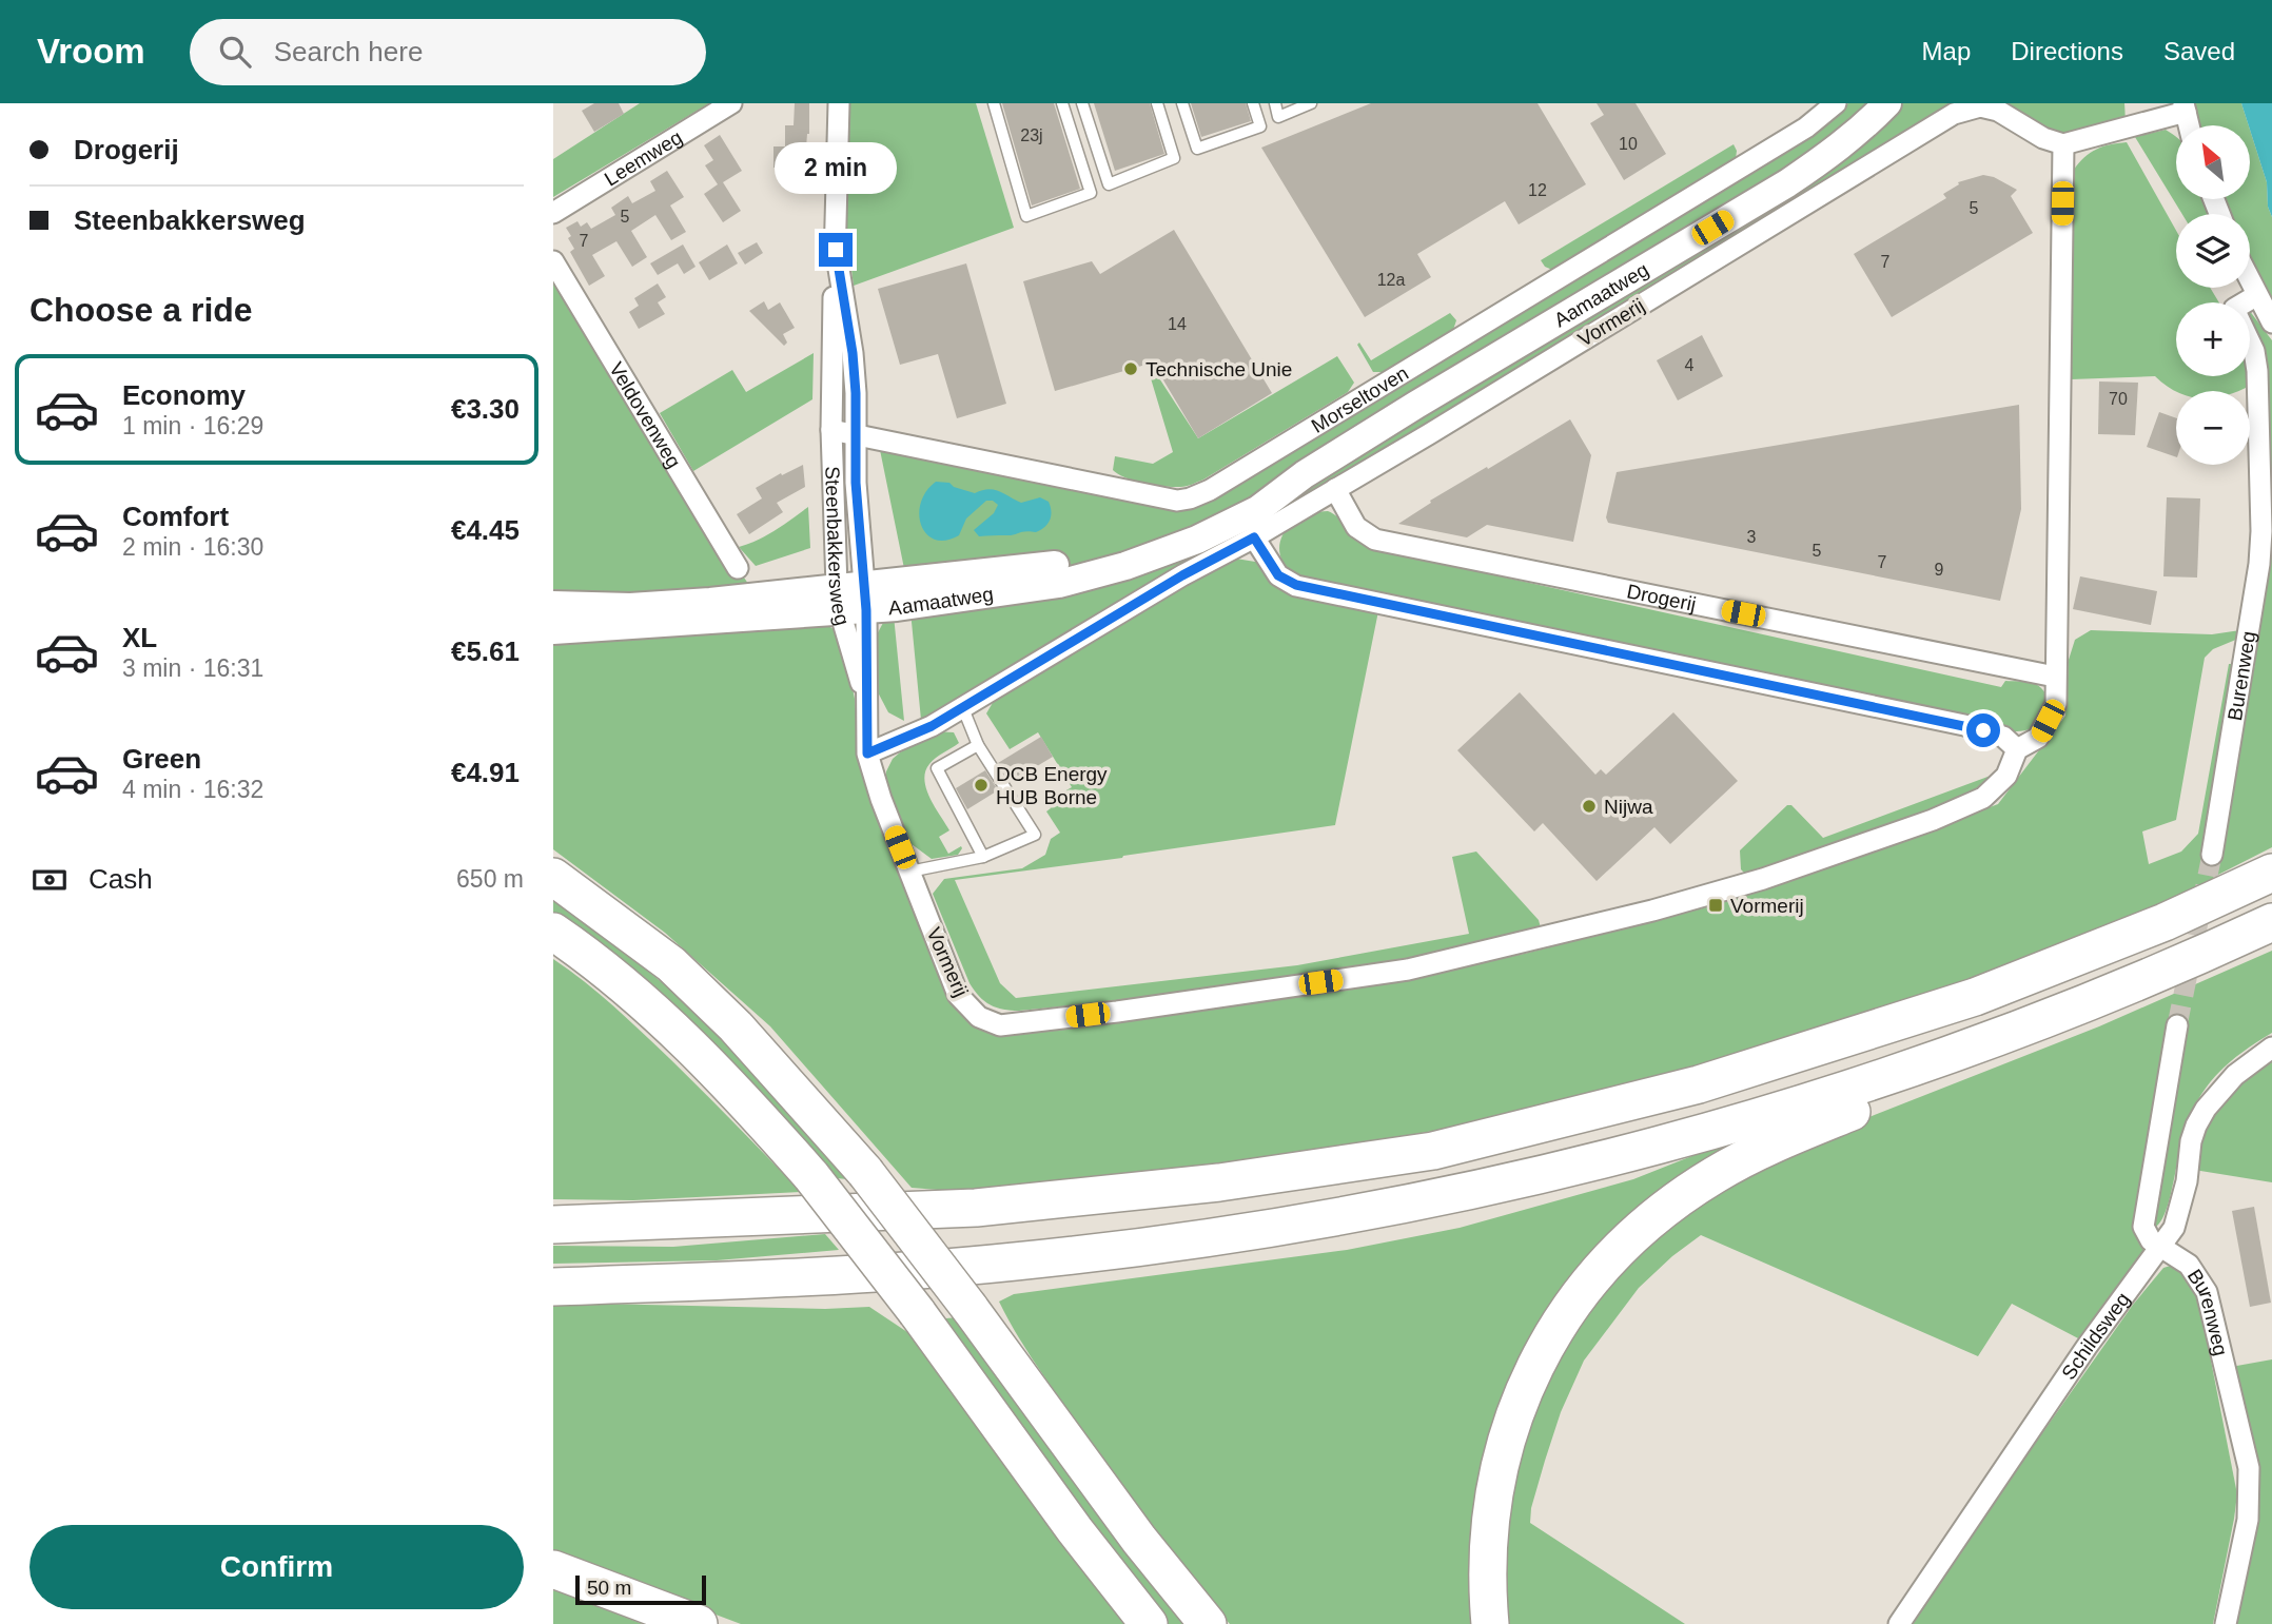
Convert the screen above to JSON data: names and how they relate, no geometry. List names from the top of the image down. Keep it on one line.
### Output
{"streets":{"main road":["Aamaatweg"],"street":["Leemweg","Vormerij","Morseltoven","Veldovenweg","Steenbakkersweg","Drogerij","Burenweg","Schildsweg"]},"crossings":[["Aamaatweg","Steenbakkersweg"],["Vormerij","Steenbakkersweg"],["Vormerij","Drogerij"],["Morseltoven","Steenbakkersweg"],["Burenweg","Schildsweg"]],"places":{"other":["Technische Unie","DCB Energy HUB Borne","Nijwa"],"transit":["Vormerij"]},"house_numbers":["23j","10","12","5","5","7","7","12a","14","4","70","3","5","7","9"],"scale_bar":"50 m","north":"top left","page":{"header":"Vroom","search":"Search here","nav":["Map","Directions","Saved"],"banner":["Drogerij","Steenbakkersweg"],"map_buttons":["+","−"],"bubble":"2 min","heading":"Choose a ride","list":[{"name":"Economy","note":"1 min · 16:29","value":"€3.30"},{"name":"Comfort","note":"2 min · 16:30","value":"€4.45"},{"name":"XL","note":"3 min · 16:31","value":"€5.61"},{"name":"Green","note":"4 min · 16:32","value":"€4.91"}],"pay":["Cash","650 m"],"buttons":"Confirm","scale":"50 m"}}
